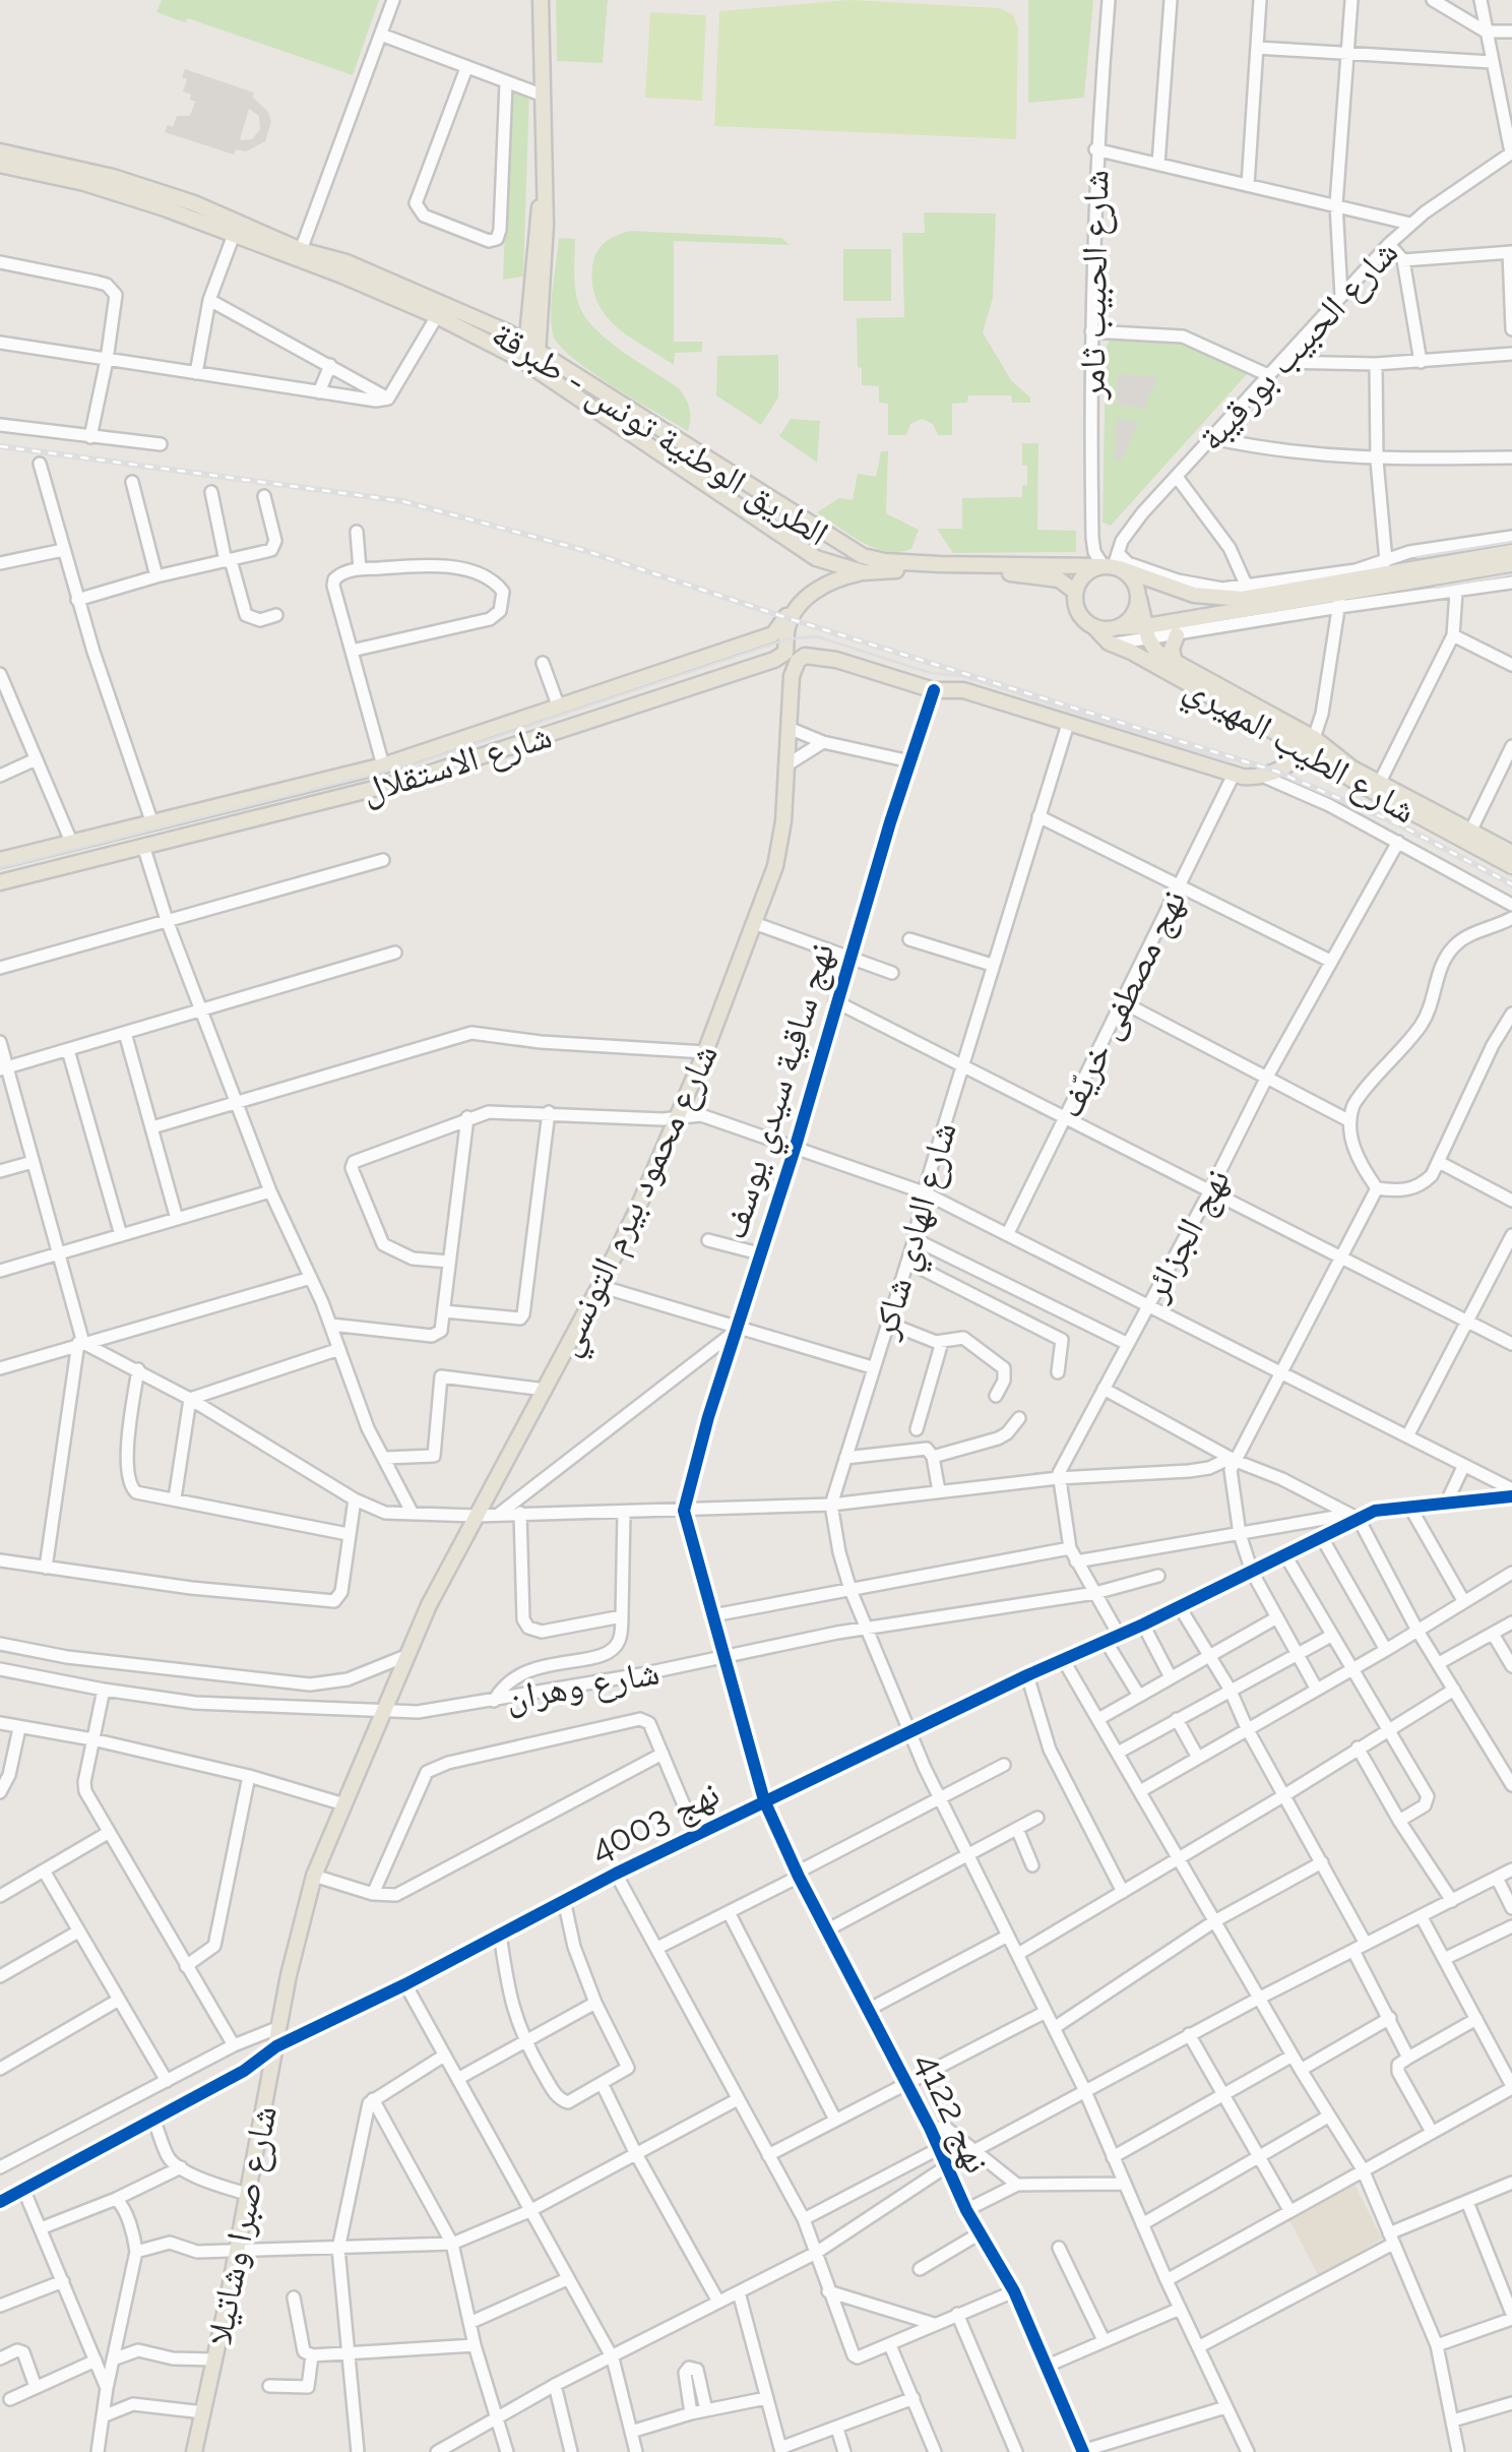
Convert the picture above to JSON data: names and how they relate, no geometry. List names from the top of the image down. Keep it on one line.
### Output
{"streets":{"main road":["الطريق الوطنية تونس - طبرقة","شارع الطيب المهيري","شارع الاستقلال","شارع محمود بيرم التونسي","شارع صبرا وشاتيلا"],"street":["شارع الحبيب ثامر","شارع الحبيب بورقيبة","نهج مصطفى خريّف","نهج ساقية سيدي يوسف","شارع الهادي شاكر","نهج الجزائر","شارع وهران","نهج 4003","نهج 4122"]},"crossings":[["شارع الحبيب ثامر","شارع الحبيب بورقيبة"],["شارع الحبيب ثامر","الطريق الوطنية تونس - طبرقة"],["شارع الحبيب ثامر","شارع الطيب المهيري"],["شارع الحبيب بورقيبة","الطريق الوطنية تونس - طبرقة"],["شارع الحبيب بورقيبة","شارع الطيب المهيري"],["الطريق الوطنية تونس - طبرقة","شارع الطيب المهيري"],["الطريق الوطنية تونس - طبرقة","شارع الاستقلال"],["نهج ساقية سيدي يوسف","شارع محمود بيرم التونسي"],["نهج ساقية سيدي يوسف","نهج 4122"],["شارع محمود بيرم التونسي","شارع وهران"],["شارع محمود بيرم التونسي","شارع صبرا وشاتيلا"],["شارع الهادي شاكر","شارع وهران"],["شارع الهادي شاكر","نهج 4003"],["شارع وهران","نهج 4122"],["شارع وهران","شارع صبرا وشاتيلا"],["نهج 4003","نهج 4122"],["نهج 4003","شارع صبرا وشاتيلا"]]}
